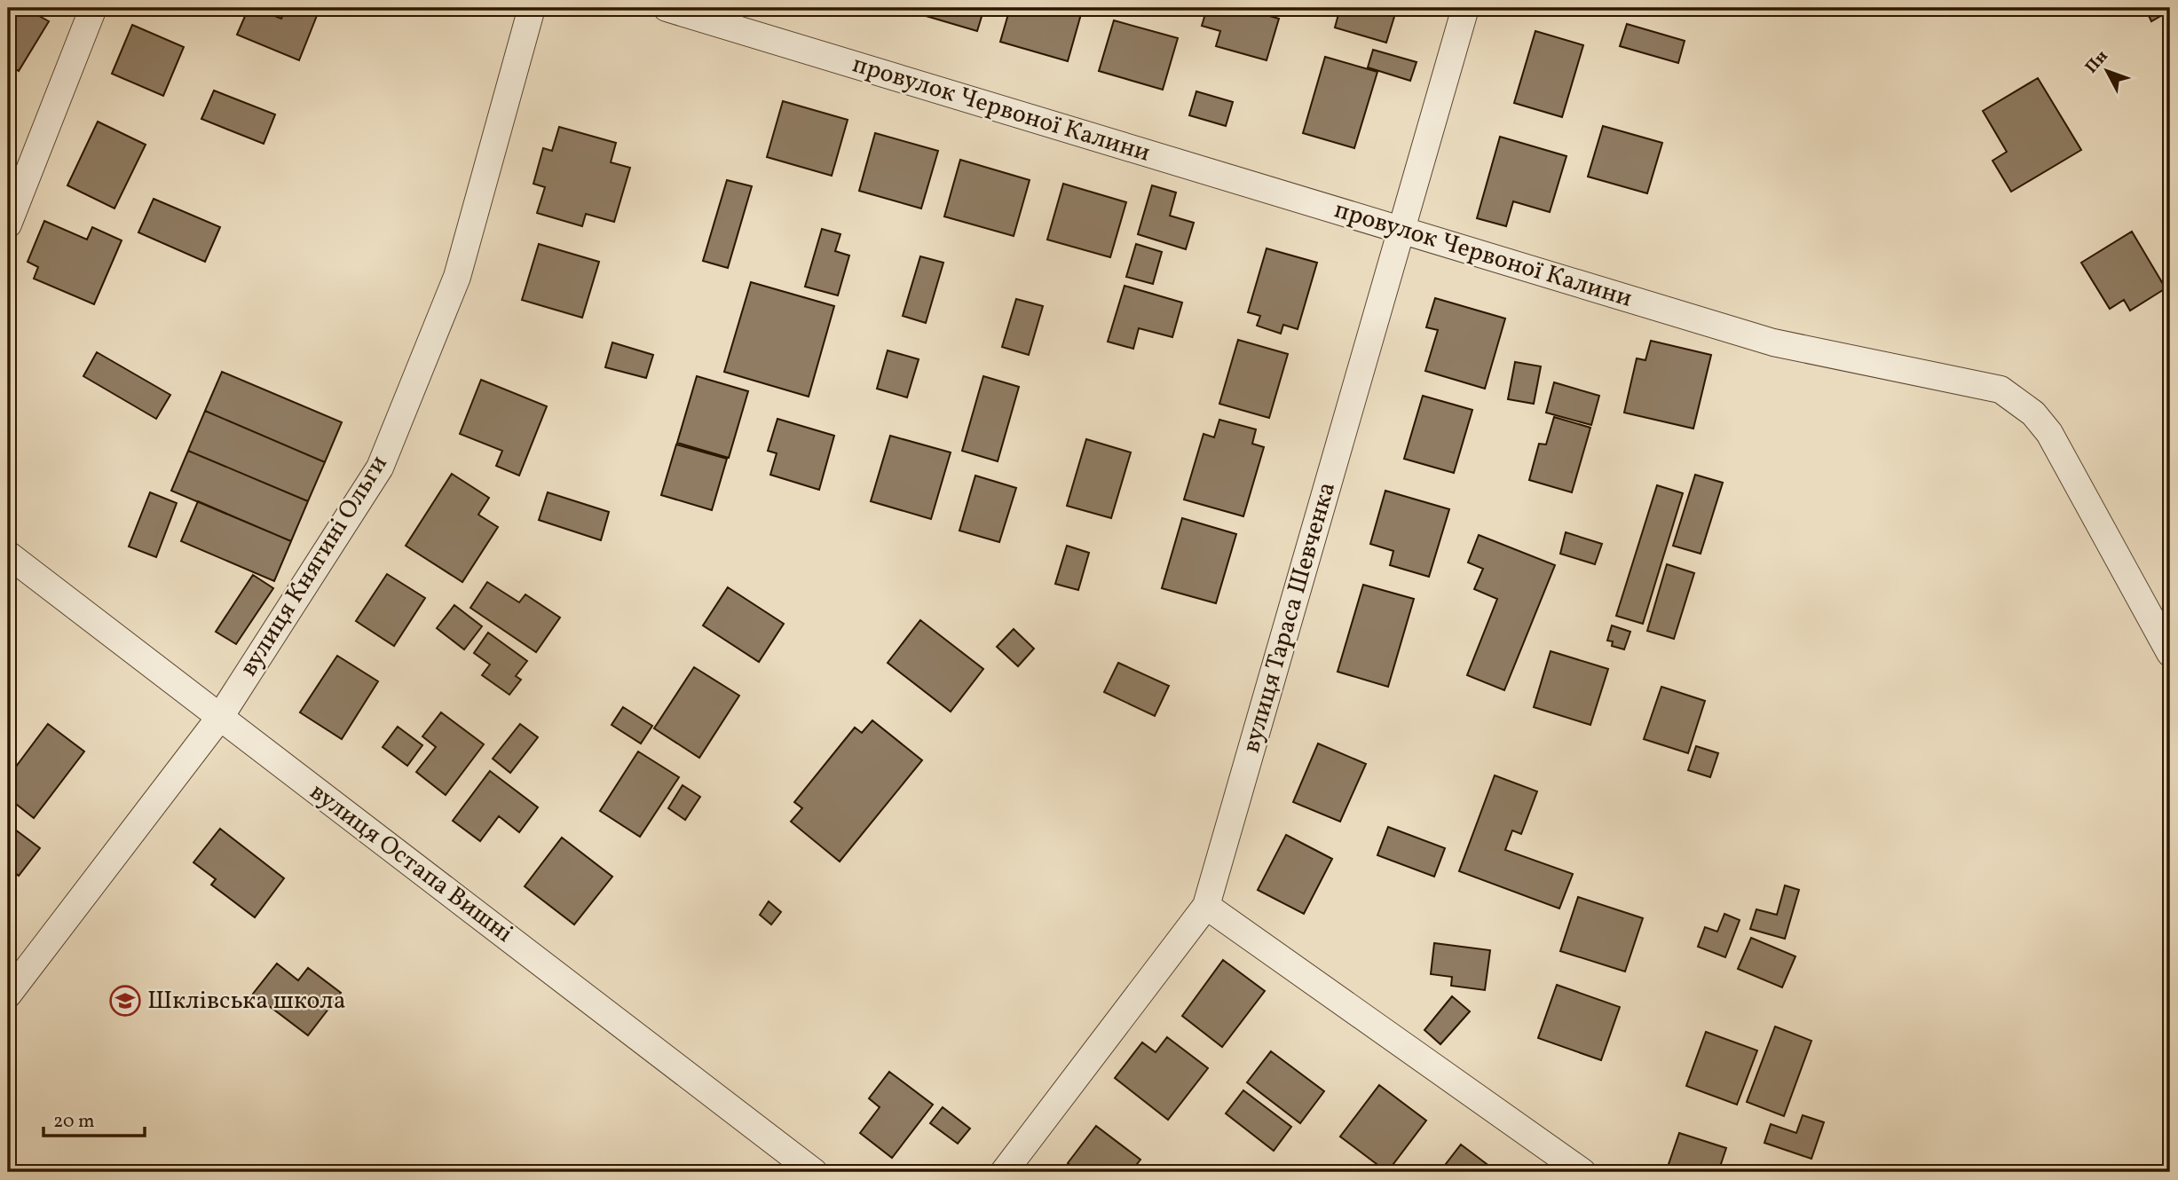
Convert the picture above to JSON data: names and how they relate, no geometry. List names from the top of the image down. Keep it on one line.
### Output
{"streets":{"street":["провулок Червоної Калини","вулиця Княгині Ольги","вулиця Тараса Шевченка","вулиця Остапа Вишні"]},"crossings":[["провулок Червоної Калини","вулиця Тараса Шевченка"],["вулиця Княгині Ольги","вулиця Остапа Вишні"]],"places":{"school or university":["Шклівська школа"]},"scale_bar":"20 m","north":"top left"}
